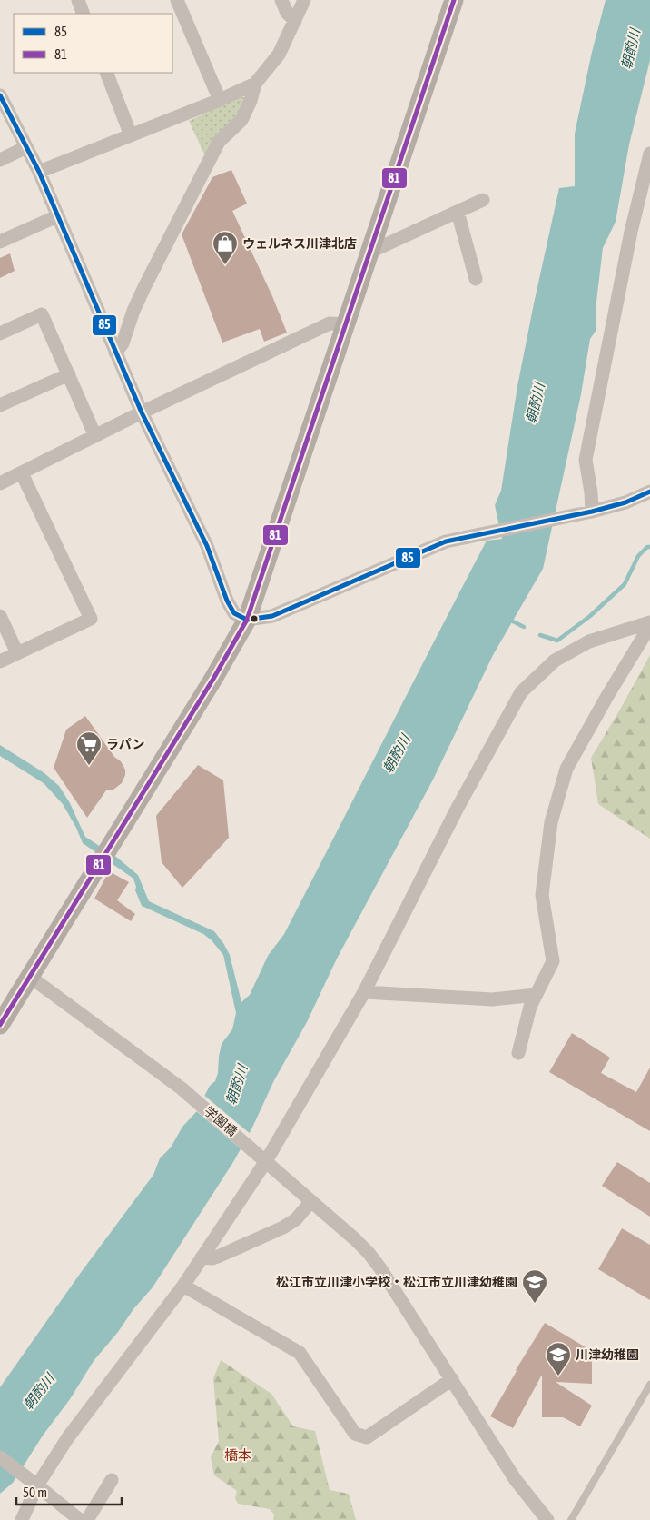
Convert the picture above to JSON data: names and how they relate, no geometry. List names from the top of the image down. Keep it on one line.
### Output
{"streets":{"street":["学園橋"]},"districts":["橋本"],"water":["朝酌川"],"places":{"shop":["ウェルネス川津北店"],"supermarket":["ラパン"],"school or university":["松江市立川津小学校・松江市立川津幼稚園","川津幼稚園"]},"lines":["transit line 81","transit line 85"],"legend":["85","81"],"scale_bar":"50 m"}
